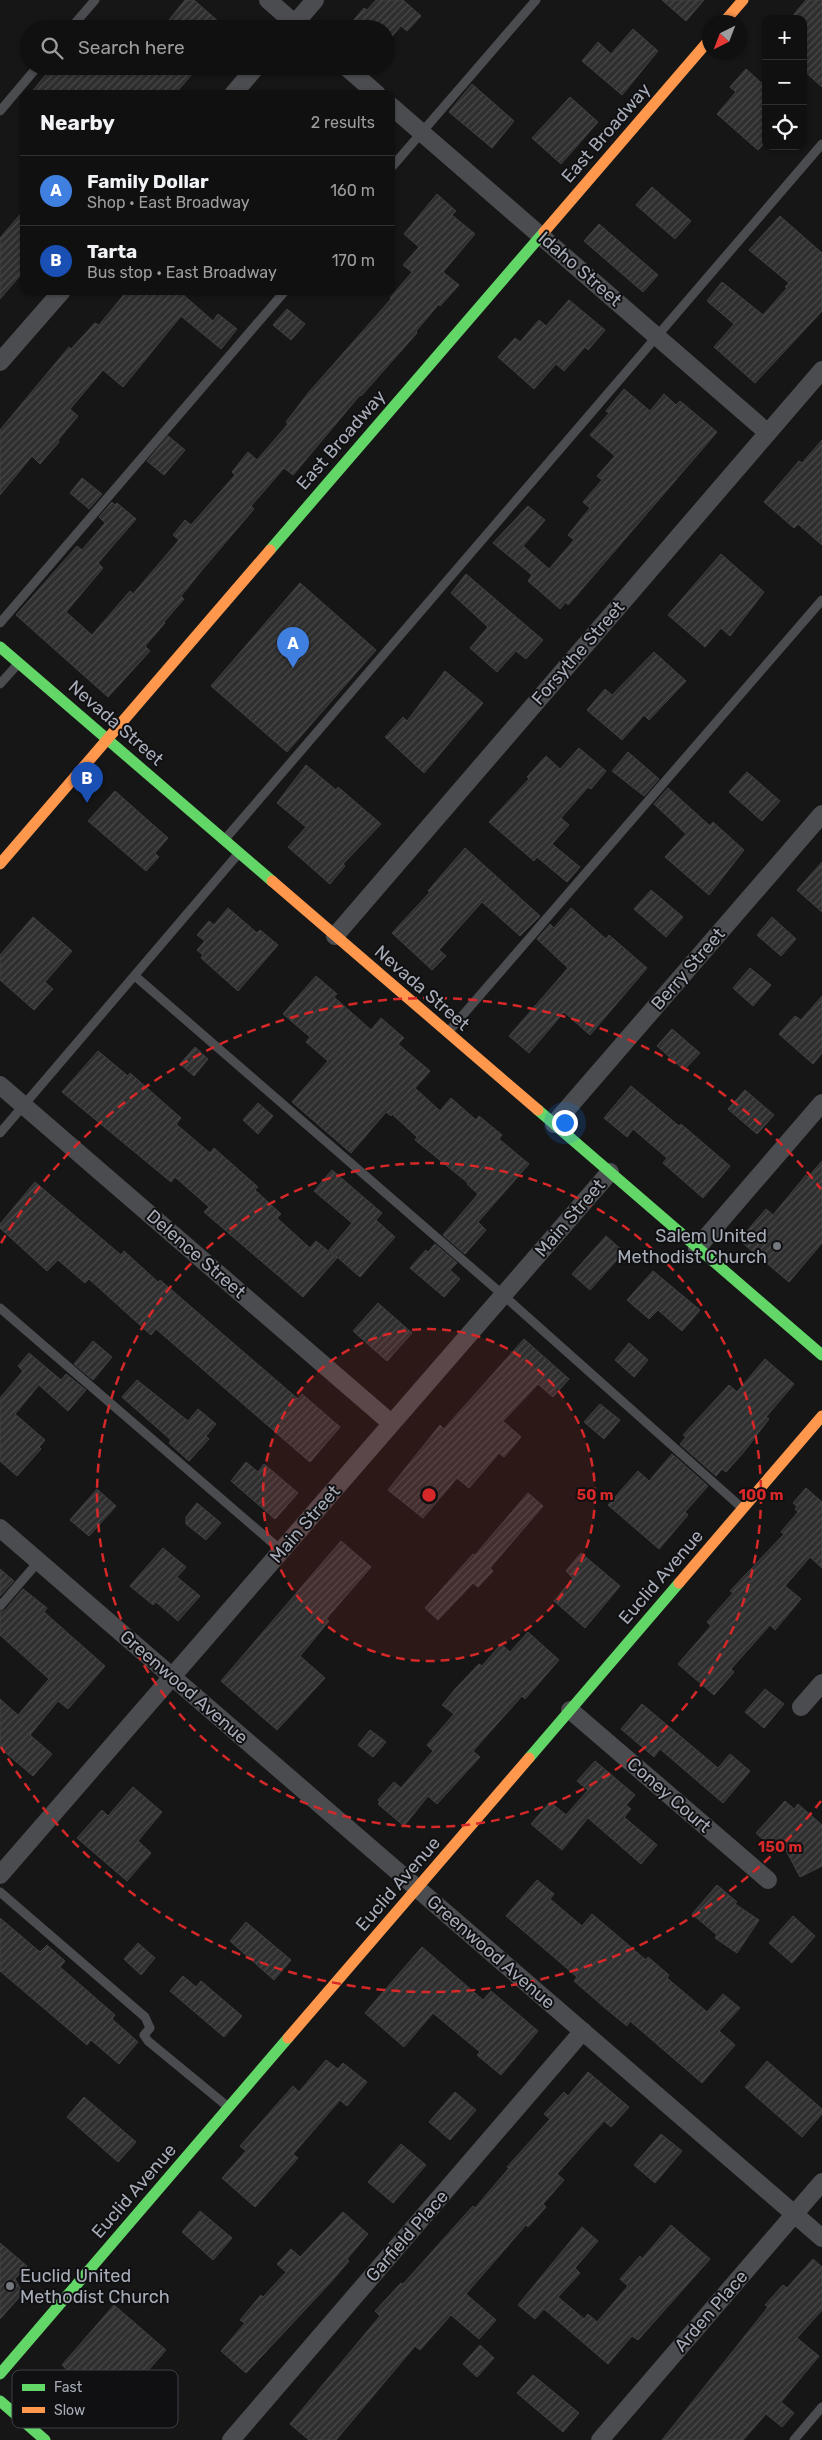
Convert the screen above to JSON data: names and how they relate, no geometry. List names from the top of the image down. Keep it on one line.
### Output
{"streets":{"street":["East Broadway","Idaho Street","Forsythe Street","Nevada Street","Berry Street","Main Street","Delence Street","Euclid Avenue","Greenwood Avenue","Coney Court","Garfield Place","Arden Place"]},"crossings":[["East Broadway","Idaho Street"],["East Broadway","Nevada Street"],["Idaho Street","Forsythe Street"],["Forsythe Street","Nevada Street"],["Nevada Street","Berry Street"],["Nevada Street","Main Street"],["Main Street","Delence Street"],["Main Street","Greenwood Avenue"],["Euclid Avenue","Greenwood Avenue"],["Euclid Avenue","Coney Court"],["Greenwood Avenue","Garfield Place"],["Greenwood Avenue","Arden Place"]],"places":["Salem United Methodist Church","Euclid United Methodist Church"],"legend":["Fast","Slow"],"north":"bottom left","page":{"map_buttons":["+","−"],"search":"Search here","heading":["Nearby","2 results"],"list":[{"mark":"A","name":"Family Dollar","note":"Shop · East Broadway","value":"160 m"},{"mark":"B","name":"Tarta","note":"Bus stop · East Broadway","value":"170 m"}],"pins":["A","B"]},"rings":["50 m","100 m","150 m"]}
